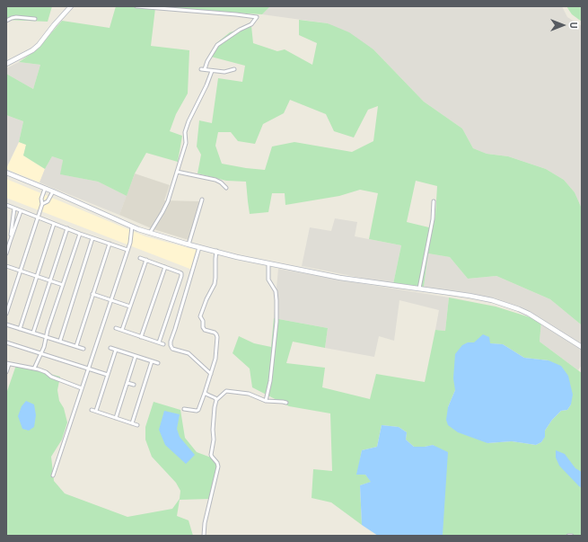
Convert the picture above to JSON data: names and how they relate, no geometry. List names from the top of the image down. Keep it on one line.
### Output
{"north":"right"}
